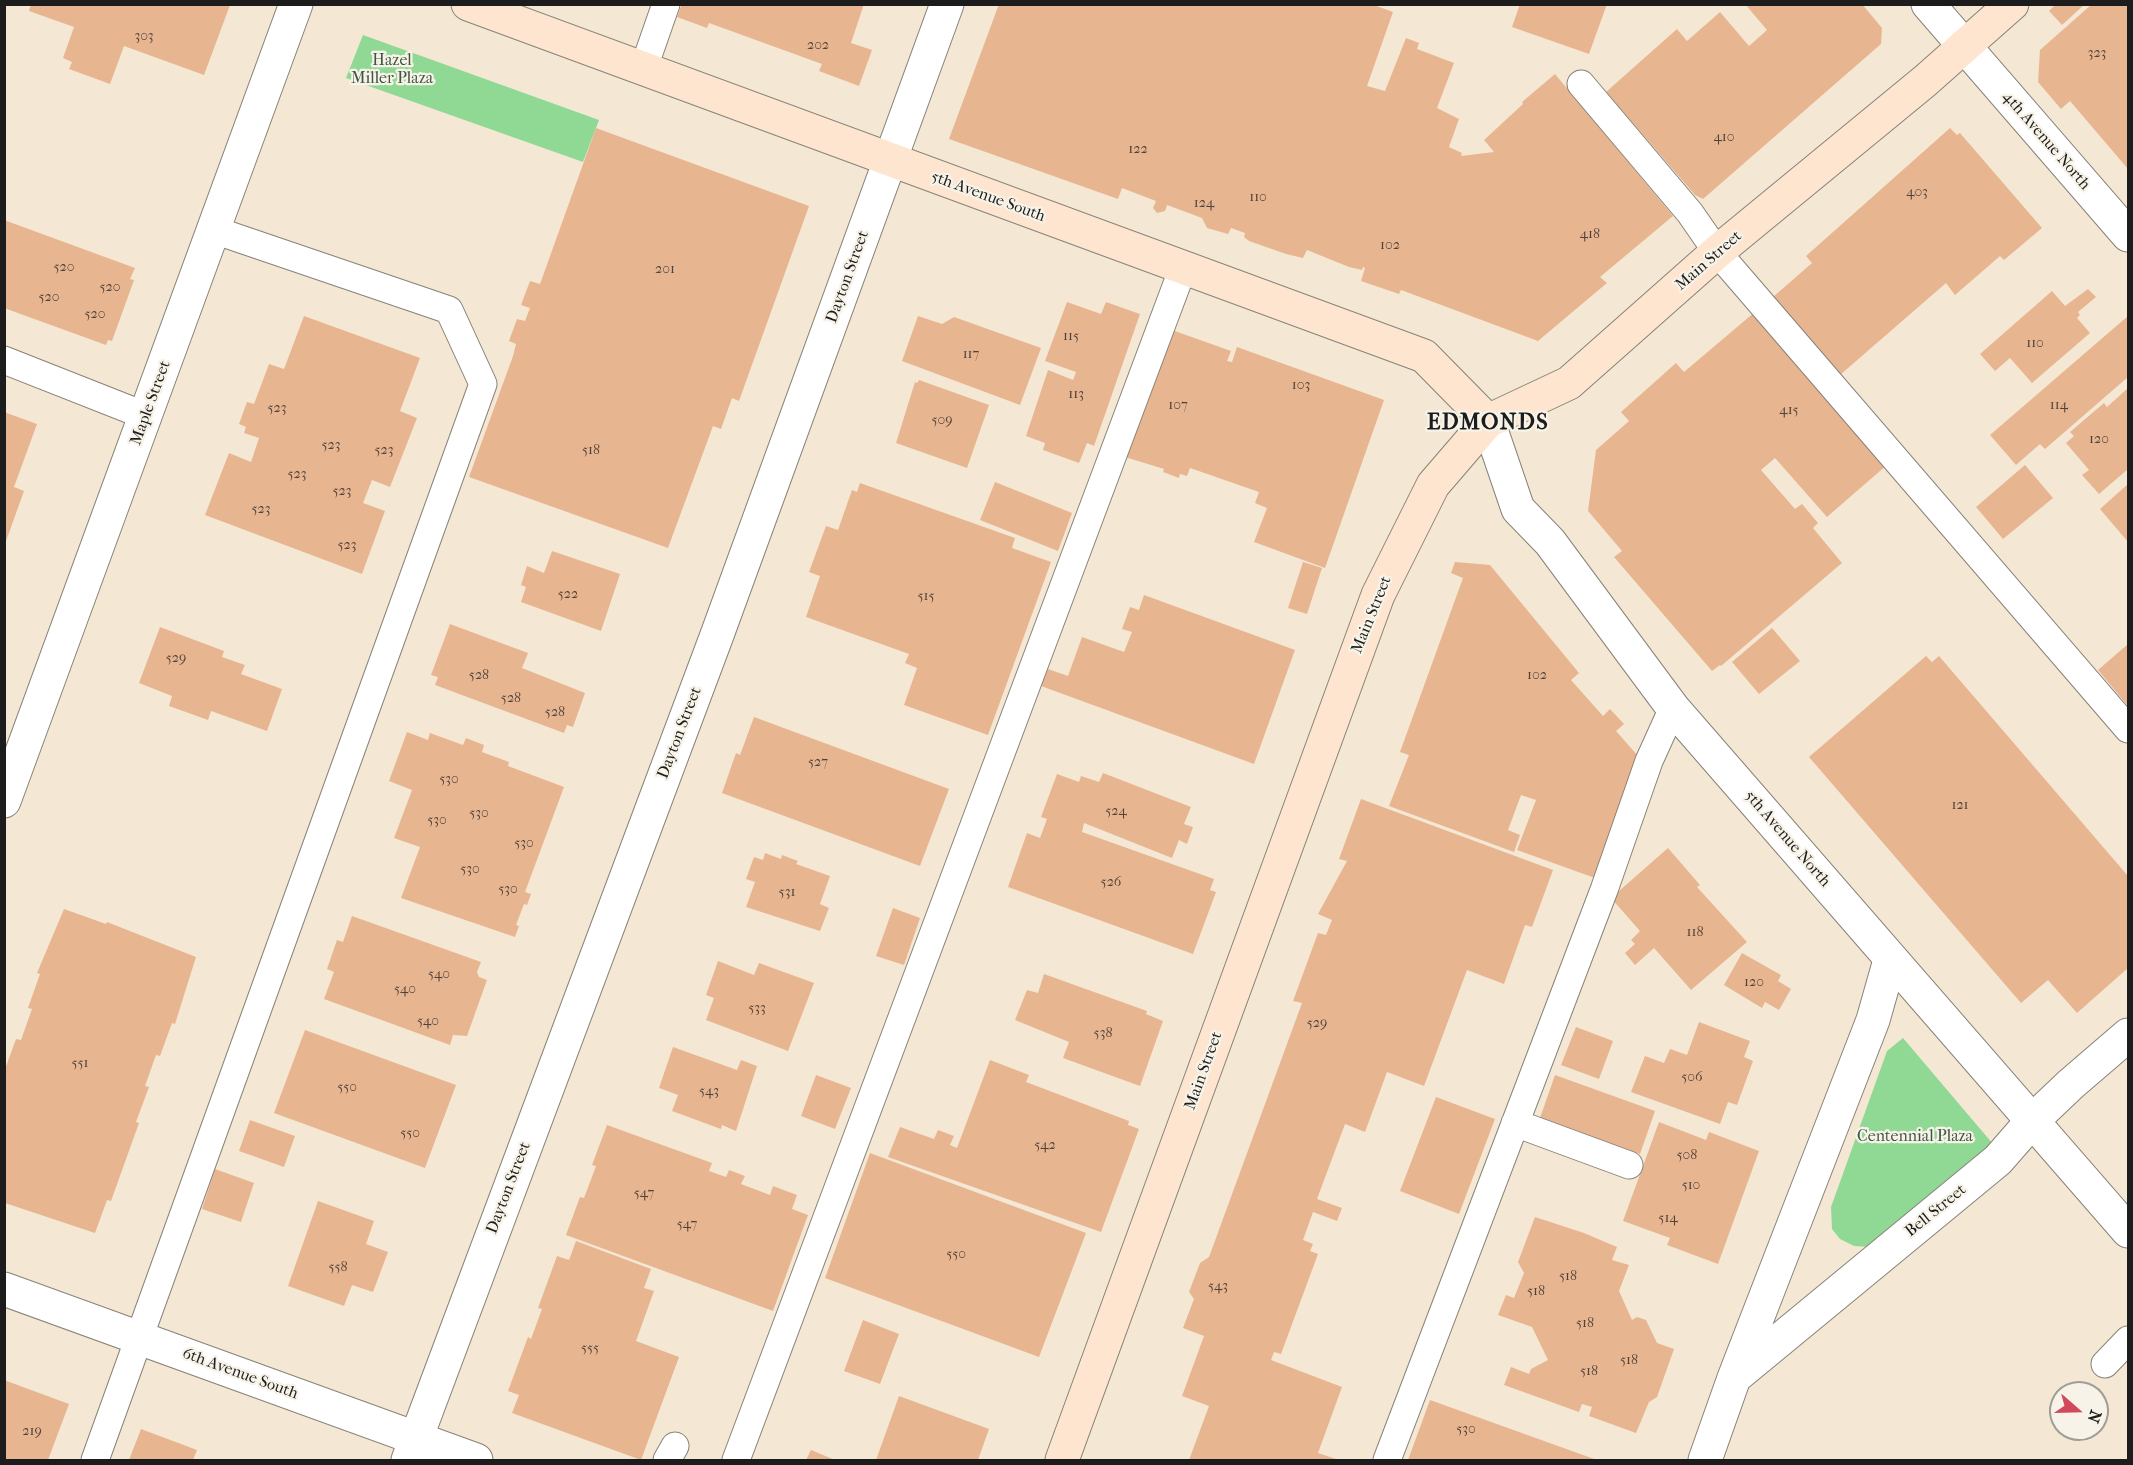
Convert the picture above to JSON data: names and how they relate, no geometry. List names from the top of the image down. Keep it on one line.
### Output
{"streets":{"main road":["5th Avenue South","Main Street"],"street":["4th Avenue North","Dayton Street","Maple Street","5th Avenue North","Bell Street","6th Avenue South"]},"crossings":[["4th Avenue North","Main Street"],["5th Avenue South","Main Street"],["5th Avenue South","Dayton Street"],["5th Avenue South","5th Avenue North"],["Main Street","5th Avenue North"],["Dayton Street","6th Avenue South"],["5th Avenue North","Bell Street"]],"districts":["EDMONDS"],"parks":["Hazel Miller Plaza","Centennial Plaza"],"house_numbers":["303","202","323","410","122","403","110","124","418","102","520","201","520","520","520","115","110","117","103","113","107","114","523","415","509","120","523","523","518","523","523","523","523","522","515","529","528","102","528","528","527","530","121","524","530","530","530","530","526","530","531","118","540","120","540","533","540","529","538","551","506","550","543","550","542","508","510","547","514","547","550","558","518","543","518","518","555","518","518","530","219"],"north":"right"}
